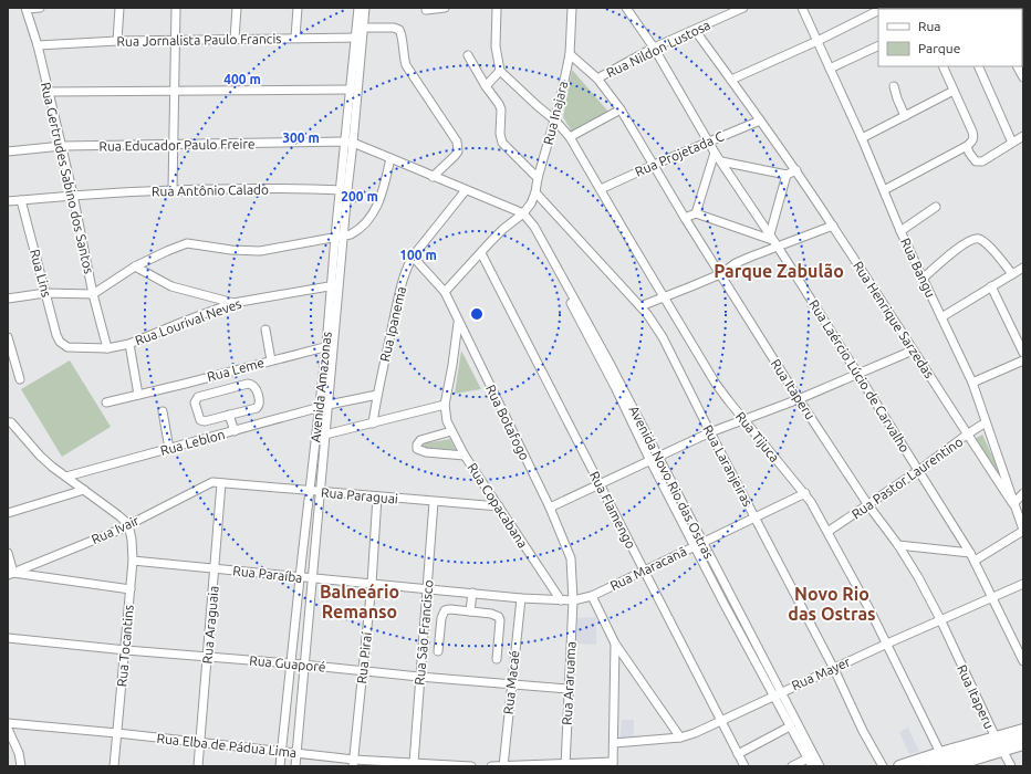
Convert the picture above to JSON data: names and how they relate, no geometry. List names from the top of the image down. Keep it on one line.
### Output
{"streets":{"street":["Rua Jornalista Paulo Francis","Rua Nildon Lustosa","Rua Inajara","Rua Educador Paulo Freire","Rua Projetada C","Rua Gertrudes Sabino dos Santos","Rua Antônio Calado","Rua Bangu","Rua Lins","Rua Henrique Sarzedas","Rua Lourival Neves","Rua Ipanema","Rua Leme","Rua Laércio Lúcio de Carvalho","Avenida Amazonas","Rua Itaperu","Rua Botafogo","Rua Tijuca","Rua Leblon","Rua Laranjeiras","Rua Pastor Laurentino","Avenida Novo Rio das Ostras","Rua Paraguai","Rua Copacabana","Rua Flamengo","Rua Ivair","Rua Maracanã","Rua Paraíba","Rua Araguaia","Rua São Francisco","Rua Tocantins","Rua Piraí","Rua Guaporé","Rua Mayer","Rua Macaé","Rua Araruama","Rua Elba de Pádua Lima"]},"crossings":[["Rua Jornalista Paulo Francis","Rua Gertrudes Sabino dos Santos"],["Rua Jornalista Paulo Francis","Avenida Amazonas"],["Rua Nildon Lustosa","Rua Henrique Sarzedas"],["Rua Nildon Lustosa","Rua Laércio Lúcio de Carvalho"],["Rua Nildon Lustosa","Rua Itaperu"],["Rua Inajara","Rua Itaperu"],["Rua Inajara","Rua Tijuca"],["Rua Inajara","Rua Laranjeiras"],["Rua Inajara","Avenida Novo Rio das Ostras"],["Rua Educador Paulo Freire","Rua Gertrudes Sabino dos Santos"],["Rua Educador Paulo Freire","Avenida Amazonas"],["Rua Educador Paulo Freire","Avenida Novo Rio das Ostras"],["Rua Projetada C","Rua Henrique Sarzedas"],["Rua Projetada C","Rua Laércio Lúcio de Carvalho"],["Rua Projetada C","Rua Itaperu"],["Rua Projetada C","Rua Tijuca"],["Rua Gertrudes Sabino dos Santos","Rua Antônio Calado"],["Rua Gertrudes Sabino dos Santos","Rua Lourival Neves"],["Rua Antônio Calado","Rua Lins"],["Rua Antônio Calado","Avenida Amazonas"],["Rua Bangu","Rua Henrique Sarzedas"],["Rua Bangu","Rua Pastor Laurentino"],["Rua Lins","Rua Lourival Neves"],["Rua Henrique Sarzedas","Rua Pastor Laurentino"],["Rua Lourival Neves","Avenida Amazonas"],["Rua Ipanema","Rua Botafogo"],["Rua Ipanema","Avenida Novo Rio das Ostras"],["Rua Leme","Avenida Amazonas"],["Rua Laércio Lúcio de Carvalho","Rua Pastor Laurentino"],["Rua Laércio Lúcio de Carvalho","Rua Mayer"],["Avenida Amazonas","Rua Leblon"],["Avenida Amazonas","Avenida Novo Rio das Ostras"],["Avenida Amazonas","Rua Paraguai"],["Avenida Amazonas","Rua Paraíba"],["Avenida Amazonas","Rua Guaporé"],["Avenida Amazonas","Rua Elba de Pádua Lima"],["Rua Itaperu","Rua Pastor Laurentino"],["Rua Itaperu","Rua Mayer"],["Rua Botafogo","Rua Maracanã"],["Rua Botafogo","Rua Araruama"],["Rua Tijuca","Rua Pastor Laurentino"],["Rua Tijuca","Rua Maracanã"],["Rua Tijuca","Rua Mayer"],["Rua Laranjeiras","Rua Maracanã"],["Rua Laranjeiras","Rua Mayer"],["Avenida Novo Rio das Ostras","Rua Maracanã"],["Avenida Novo Rio das Ostras","Rua Mayer"],["Rua Paraguai","Rua Copacabana"],["Rua Paraguai","Rua Ivair"],["Rua Paraguai","Rua Araguaia"],["Rua Paraguai","Rua São Francisco"],["Rua Paraguai","Rua Piraí"],["Rua Copacabana","Rua Maracanã"],["Rua Copacabana","Rua Paraíba"],["Rua Flamengo","Rua Maracanã"],["Rua Flamengo","Rua Mayer"],["Rua Ivair","Rua Araguaia"],["Rua Ivair","Rua Tocantins"],["Rua Maracanã","Rua Paraíba"],["Rua Maracanã","Rua Araruama"],["Rua Paraíba","Rua Araguaia"],["Rua Paraíba","Rua São Francisco"],["Rua Paraíba","Rua Tocantins"],["Rua Paraíba","Rua Piraí"],["Rua Paraíba","Rua Macaé"],["Rua Araguaia","Rua Guaporé"],["Rua Araguaia","Rua Elba de Pádua Lima"],["Rua São Francisco","Rua Guaporé"],["Rua São Francisco","Rua Elba de Pádua Lima"],["Rua Tocantins","Rua Guaporé"],["Rua Tocantins","Rua Elba de Pádua Lima"],["Rua Piraí","Rua Guaporé"],["Rua Piraí","Rua Elba de Pádua Lima"],["Rua Guaporé","Rua Macaé"],["Rua Guaporé","Rua Araruama"]],"districts":["Parque Zabulão","Balneário Remanso","Novo Rio das Ostras"],"legend":["Rua","Parque"],"rings":["400 m","300 m","200 m","100 m"]}
